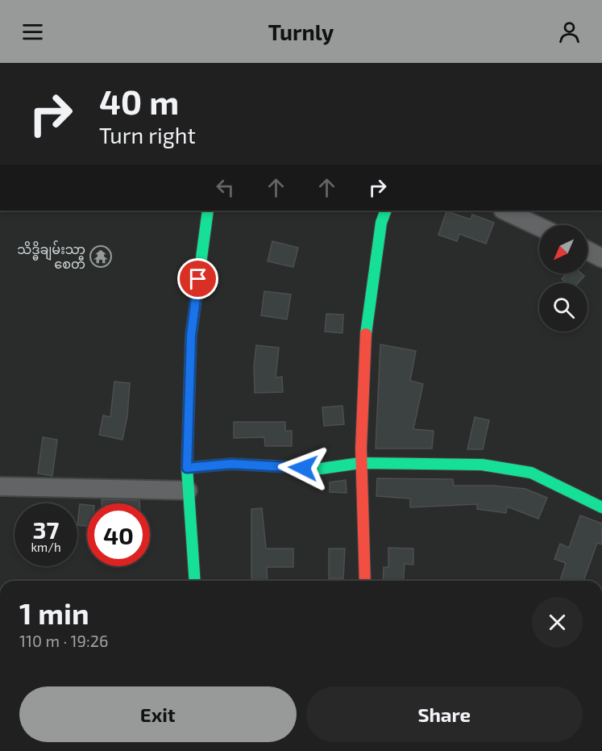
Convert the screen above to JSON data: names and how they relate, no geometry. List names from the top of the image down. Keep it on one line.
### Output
{"places":{"temple":["သိဒ္ဓိချမ်းသာ စေတီ"]},"north":"bottom left","page":{"header":"Turnly","turn":["40 m","Turn right"],"speed":"37 km/h","limit":"40","heading":["1 min","110 m · 19:26"],"buttons":["Exit","Share"]}}
